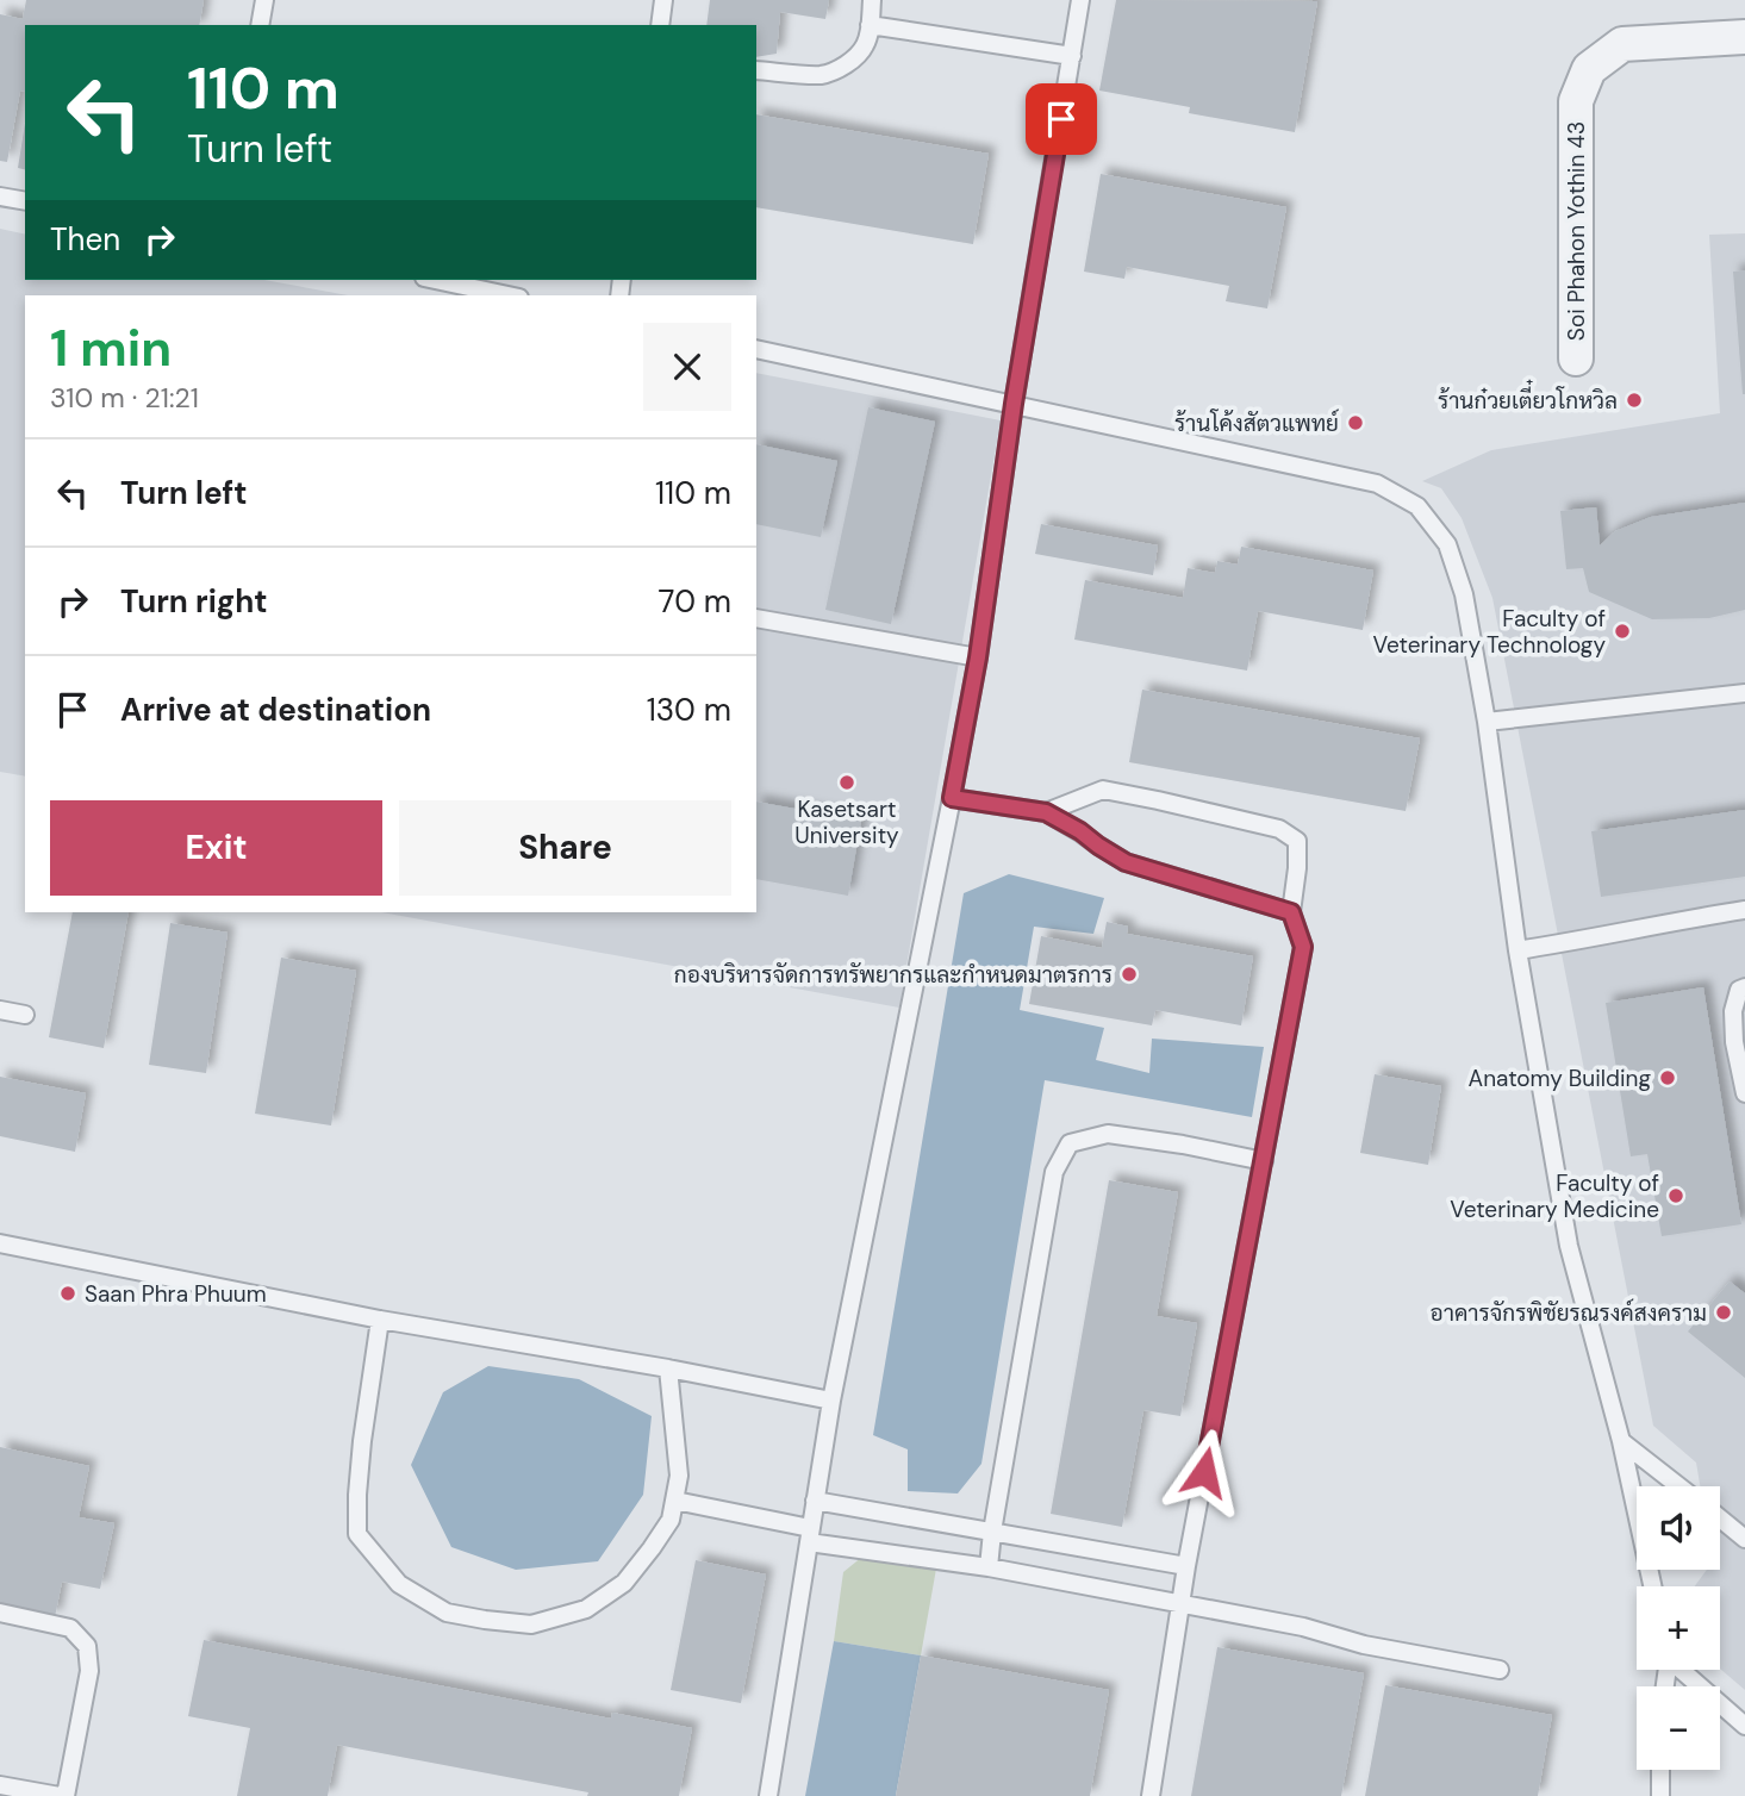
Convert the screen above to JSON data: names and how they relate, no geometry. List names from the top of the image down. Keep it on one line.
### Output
{"streets":{"street":["Soi Phahon Yothin 43"]},"places":["ร้านก๋วยเตี๋ยวโกหวิล","ร้านโค้งสัตวแพทย์","Faculty of Veterinary Technology","Kasetsart University","กองบริหารจัดการทรัพยากรและกำหนดมาตรการ","Anatomy Building","Faculty of Veterinary Medicine","Saan Phra Phuum","อาคารจักรพิชัยรณรงค์สงคราม"],"page":{"turn":["110 m","Turn left"],"then":"Then","heading":["1 min","310 m · 21:21"],"list":[{"name":"Turn left","value":"110 m"},{"name":"Turn right","value":"70 m"},{"name":"Arrive at destination","value":"130 m"}],"buttons":["Exit","Share"],"map_buttons":["+","−"]}}
